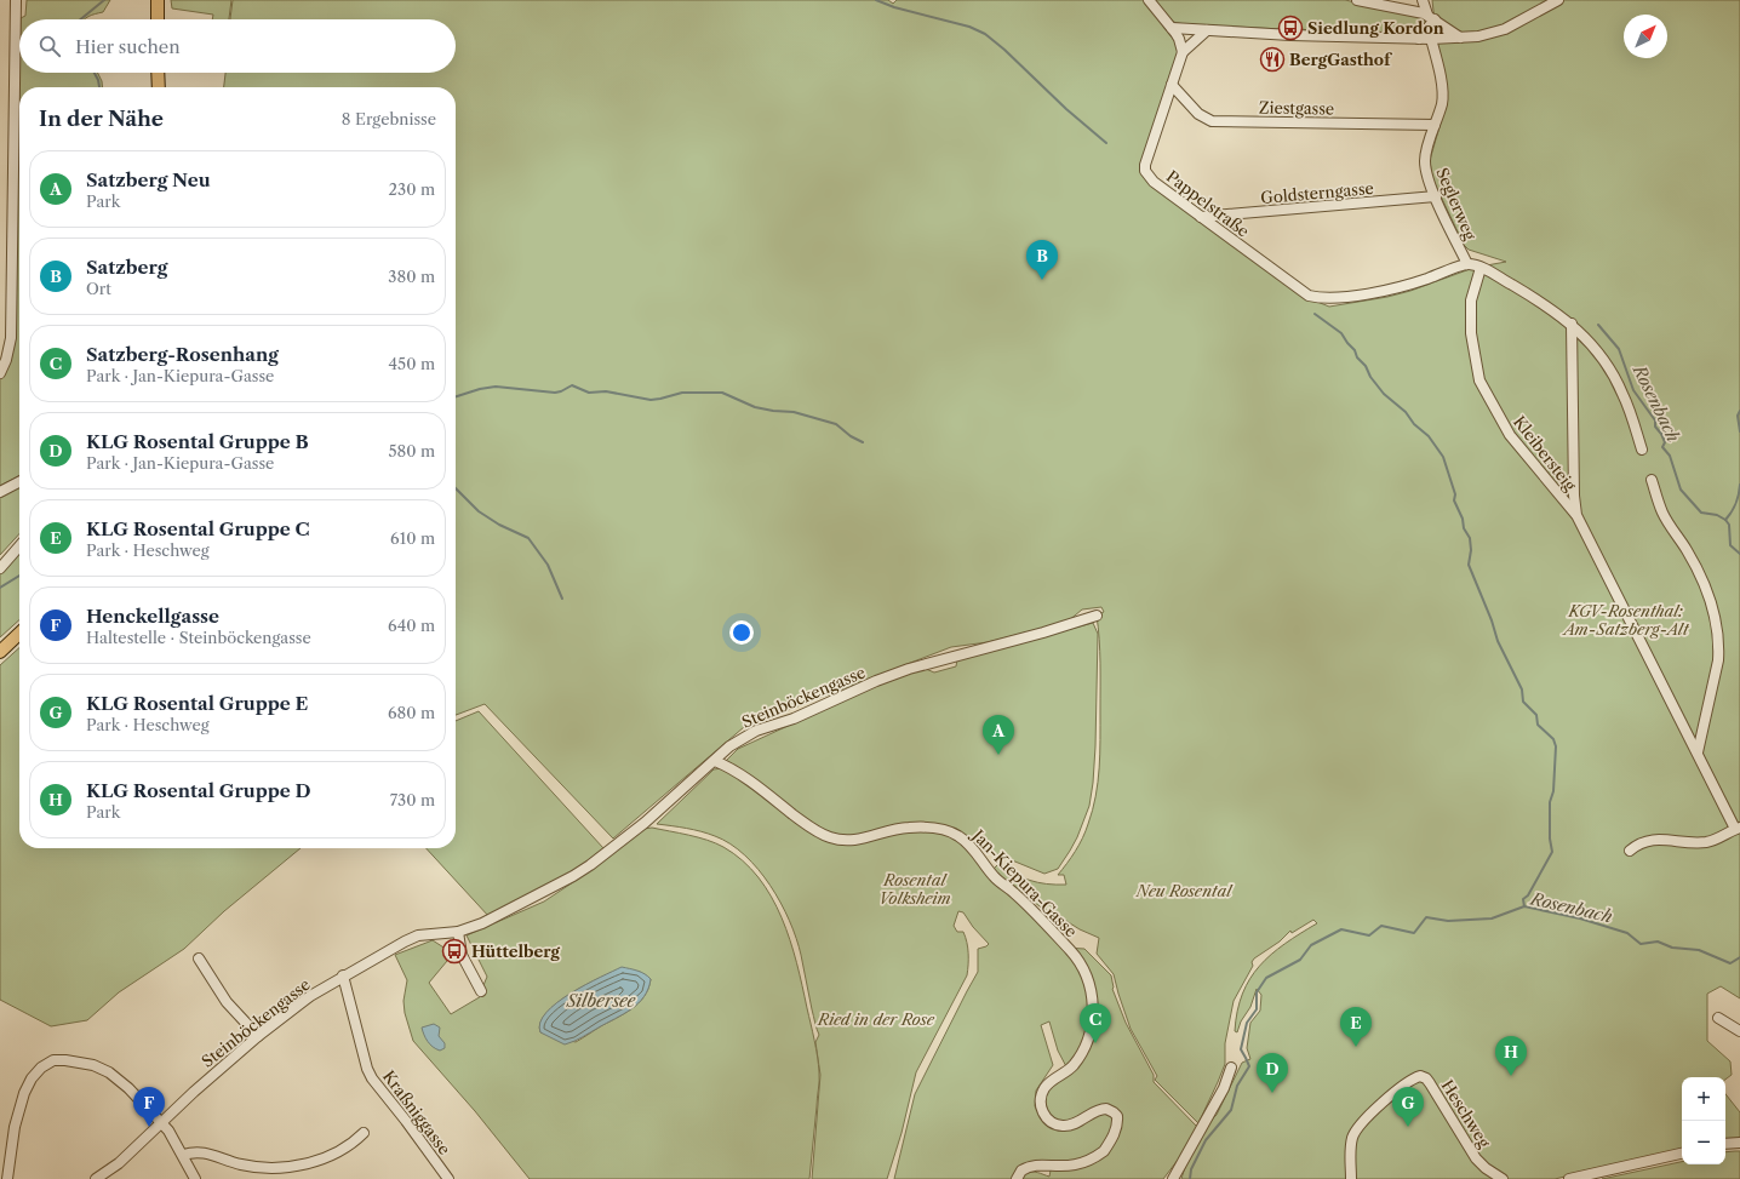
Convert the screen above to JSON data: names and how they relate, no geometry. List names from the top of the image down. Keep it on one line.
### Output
{"streets":{"street":["Ziestgasse","Goldsterngasse","Pappelstraße","Seglerweg","Kleibersteig","Steinböckengasse","Jan-Kiepura-Gasse","Kraßniggasse","Heschweg"]},"crossings":[["Ziestgasse","Pappelstraße"],["Ziestgasse","Seglerweg"],["Goldsterngasse","Pappelstraße"],["Goldsterngasse","Seglerweg"],["Pappelstraße","Seglerweg"],["Steinböckengasse","Jan-Kiepura-Gasse"],["Steinböckengasse","Kraßniggasse"]],"water":["Rosenbach","Silbersee"],"parks":["KGV-Rosenthal: Am-Satzberg-Alt","Rosental Volksheim","Neu Rosental","Ried in der Rose"],"places":{"bus stop":["Siedlung Kordon","Hüttelberg"],"restaurant":["BergGasthof"]},"north":"top right","page":{"search":"Hier suchen","heading":["In der Nähe","8 Ergebnisse"],"list":[{"mark":"A","name":"Satzberg Neu","note":"Park","value":"230 m"},{"mark":"B","name":"Satzberg","note":"Ort","value":"380 m"},{"mark":"C","name":"Satzberg-Rosenhang","note":"Park · Jan-Kiepura-Gasse","value":"450 m"},{"mark":"D","name":"KLG Rosental Gruppe B","note":"Park · Jan-Kiepura-Gasse","value":"580 m"},{"mark":"E","name":"KLG Rosental Gruppe C","note":"Park · Heschweg","value":"610 m"},{"mark":"F","name":"Henckellgasse","note":"Haltestelle · Steinböckengasse","value":"640 m"},{"mark":"G","name":"KLG Rosental Gruppe E","note":"Park · Heschweg","value":"680 m"},{"mark":"H","name":"KLG Rosental Gruppe D","note":"Park","value":"730 m"}],"pins":["B","A","C","E","H","D","F","G"],"map_buttons":["+","−"]}}
